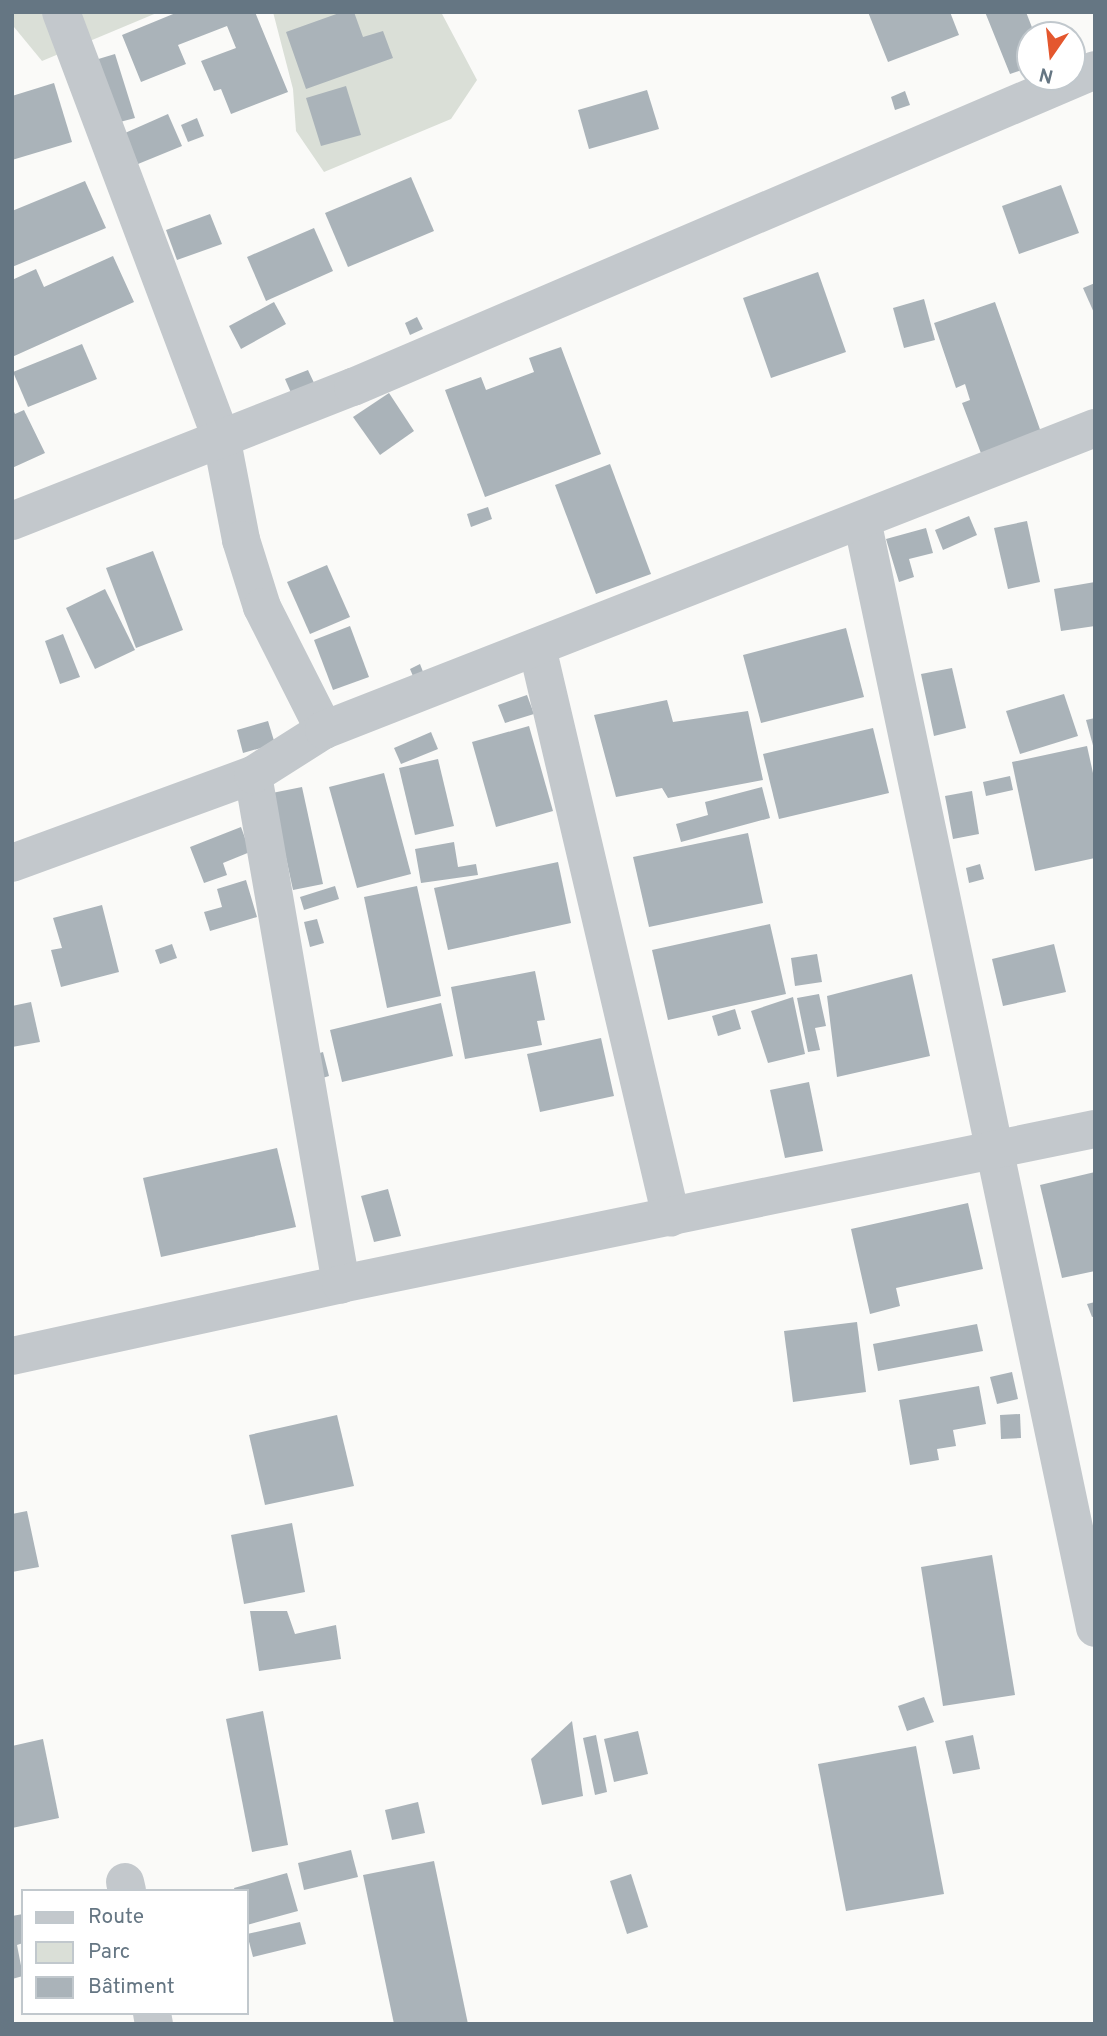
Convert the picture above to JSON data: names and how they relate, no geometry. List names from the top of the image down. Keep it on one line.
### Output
{"legend":["Route","Parc","Bâtiment"],"north":"bottom"}
